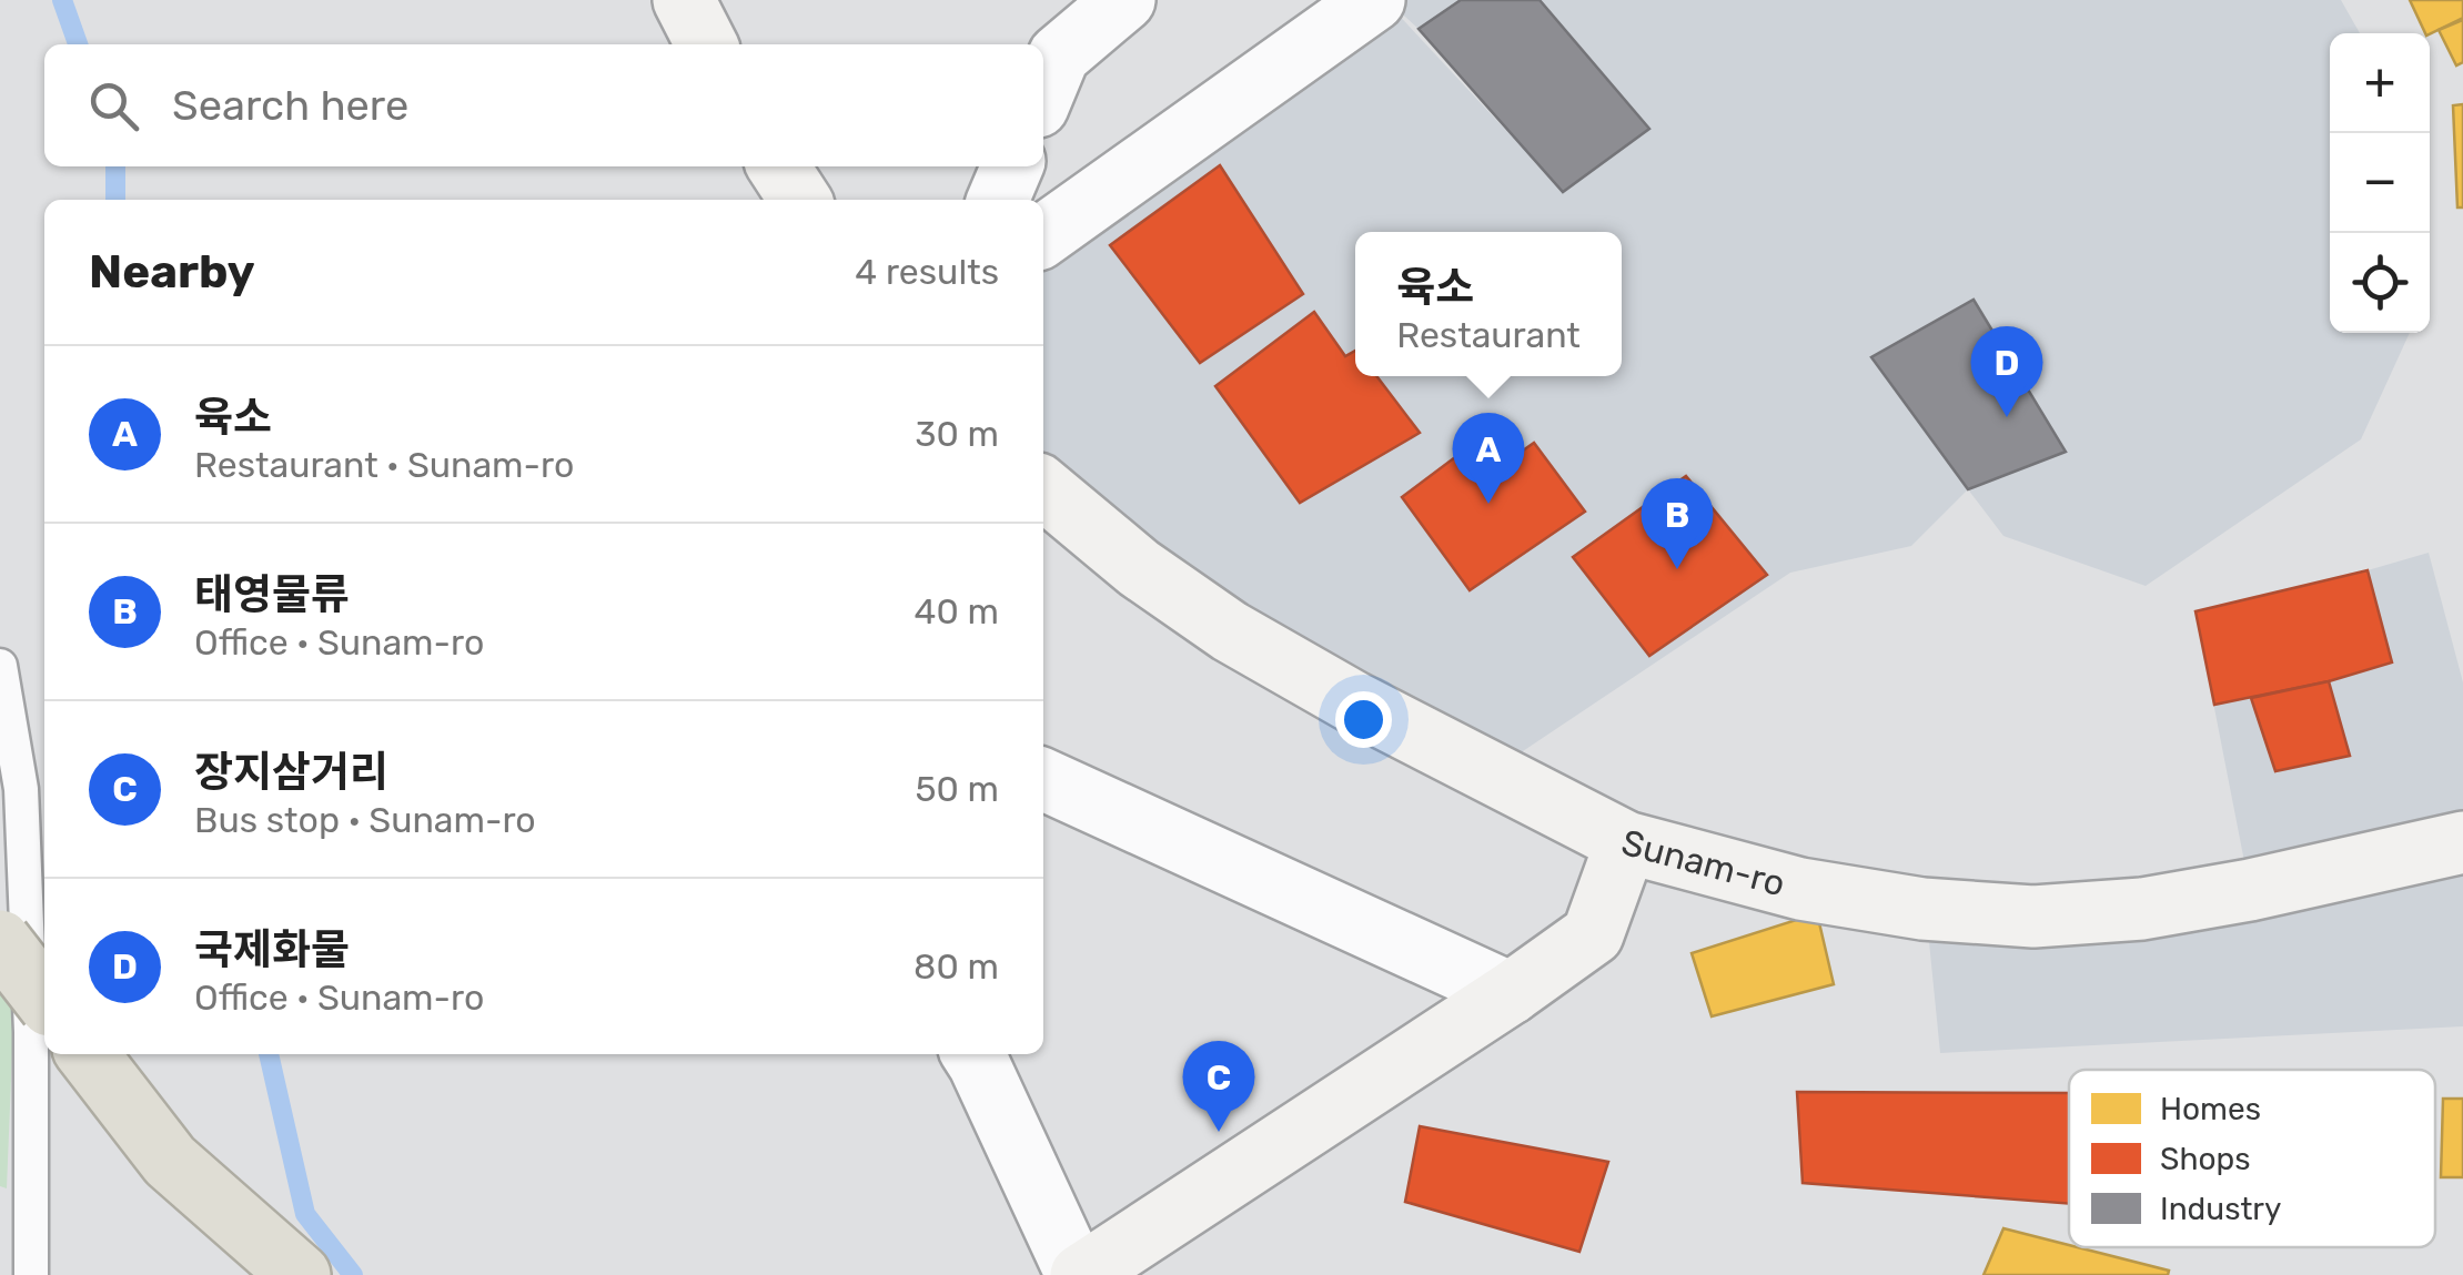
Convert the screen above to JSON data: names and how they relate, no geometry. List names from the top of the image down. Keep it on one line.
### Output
{"streets":{"street":["Sunam-ro"]},"legend":["Homes","Shops","Industry"],"page":{"map_buttons":["+","−"],"search":"Search here","heading":["Nearby","4 results"],"popup":["육소","Restaurant"],"pins":["D","A","B","C"],"list":[{"mark":"A","name":"육소","note":"Restaurant · Sunam-ro","value":"30 m"},{"mark":"B","name":"태영물류","note":"Office · Sunam-ro","value":"40 m"},{"mark":"C","name":"장지삼거리","note":"Bus stop · Sunam-ro","value":"50 m"},{"mark":"D","name":"국제화물","note":"Office · Sunam-ro","value":"80 m"}]}}
